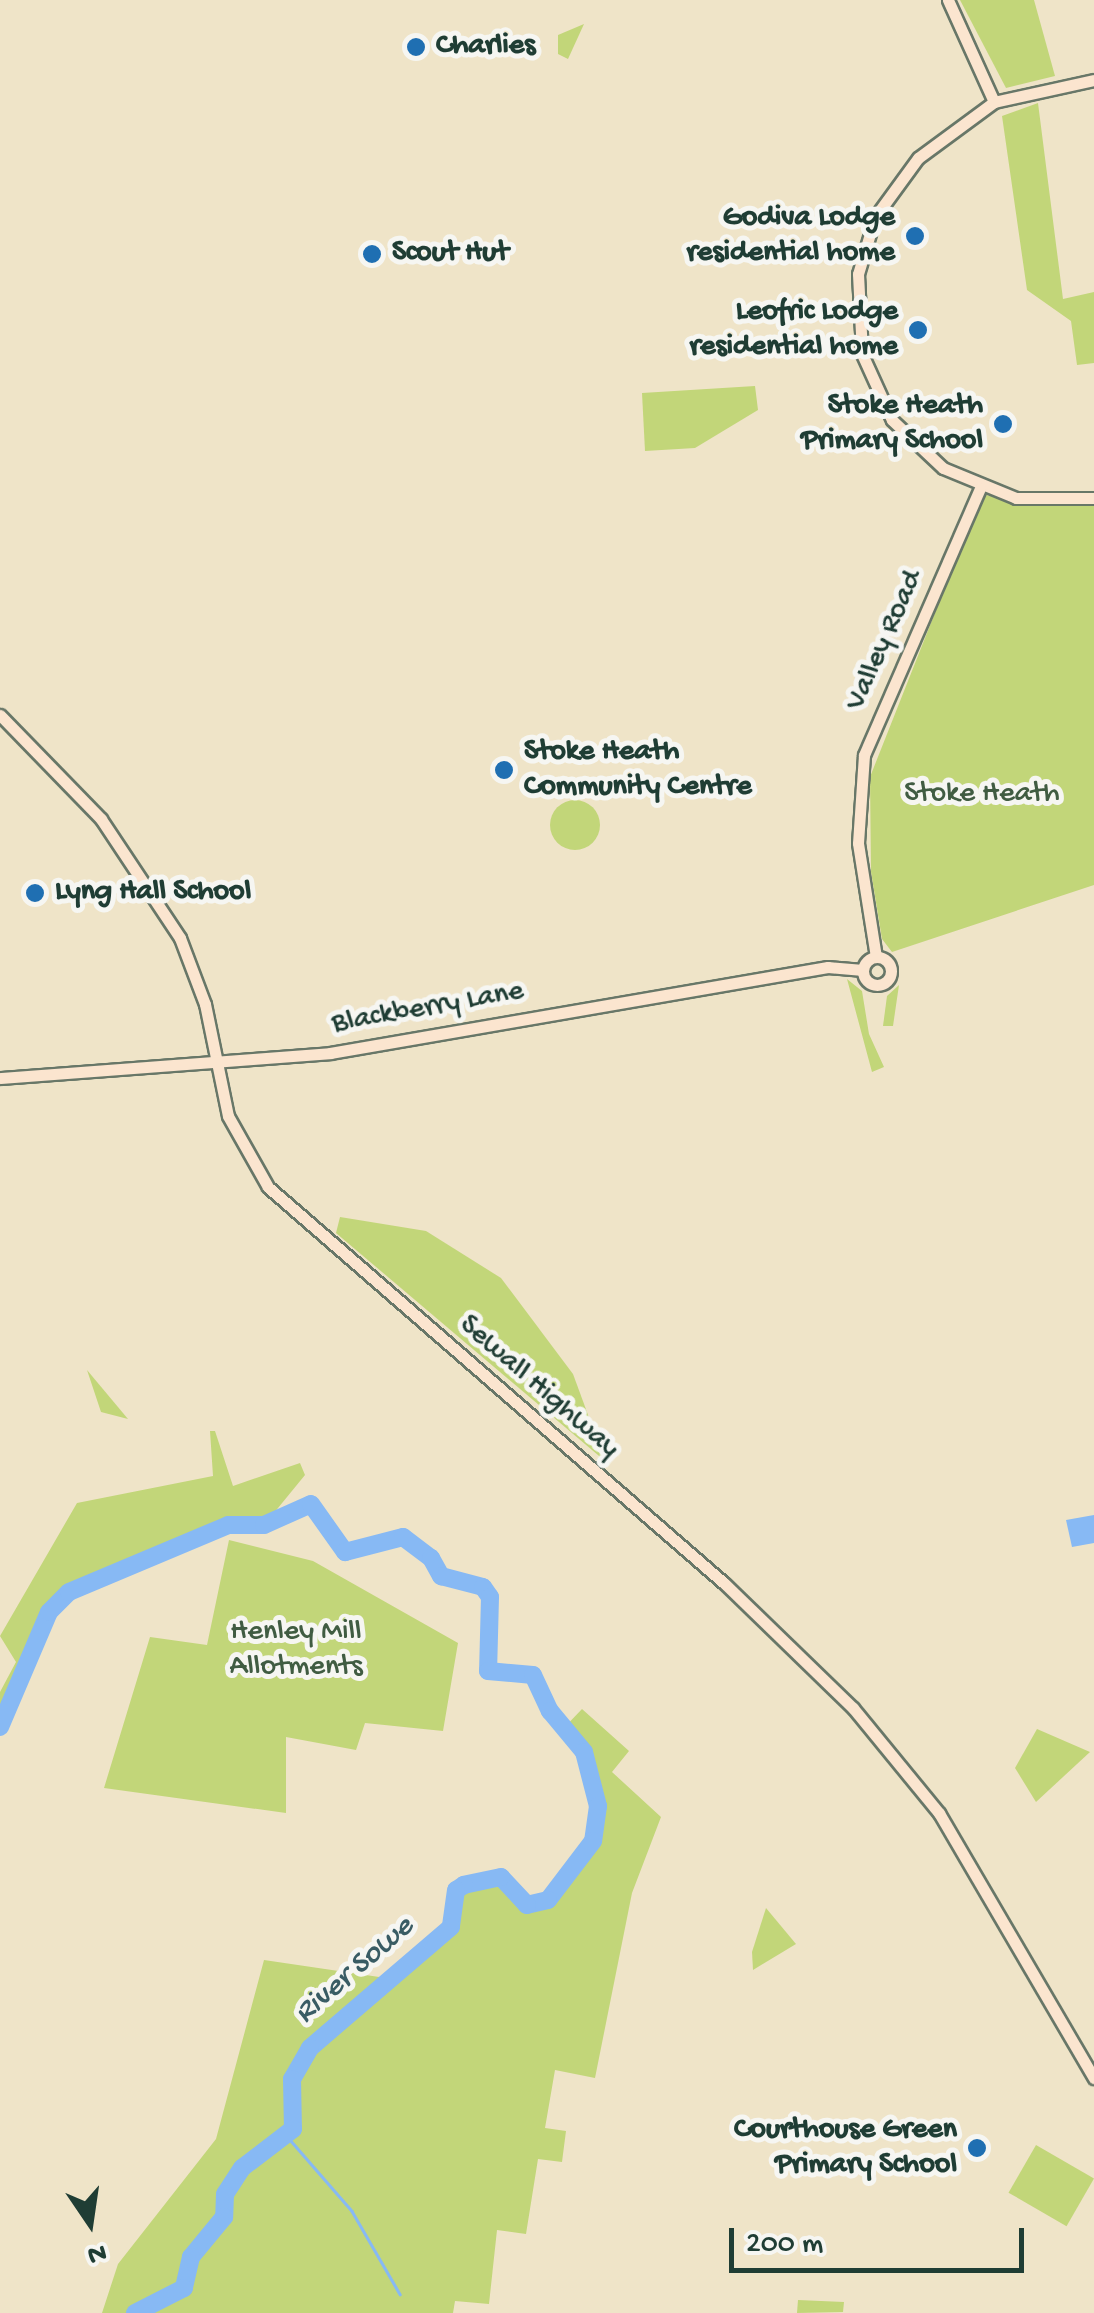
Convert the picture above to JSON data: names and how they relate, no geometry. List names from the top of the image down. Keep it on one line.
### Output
{"streets":{"street":["Valley Road","Blackberry Lane","Sewall Highway"]},"crossings":[["Valley Road","Blackberry Lane"],["Blackberry Lane","Sewall Highway"]],"water":["River Sowe"],"parks":["Stoke Heath","Henley Mill Allotments"],"places":["Charlies","Godiva Lodge residential home","Scout Hut","Leofric Lodge residential home","Stoke Heath Primary School","Stoke Heath Community Centre","Lyng Hall School","Courthouse Green Primary School"],"scale_bar":"200 m","north":"bottom"}
